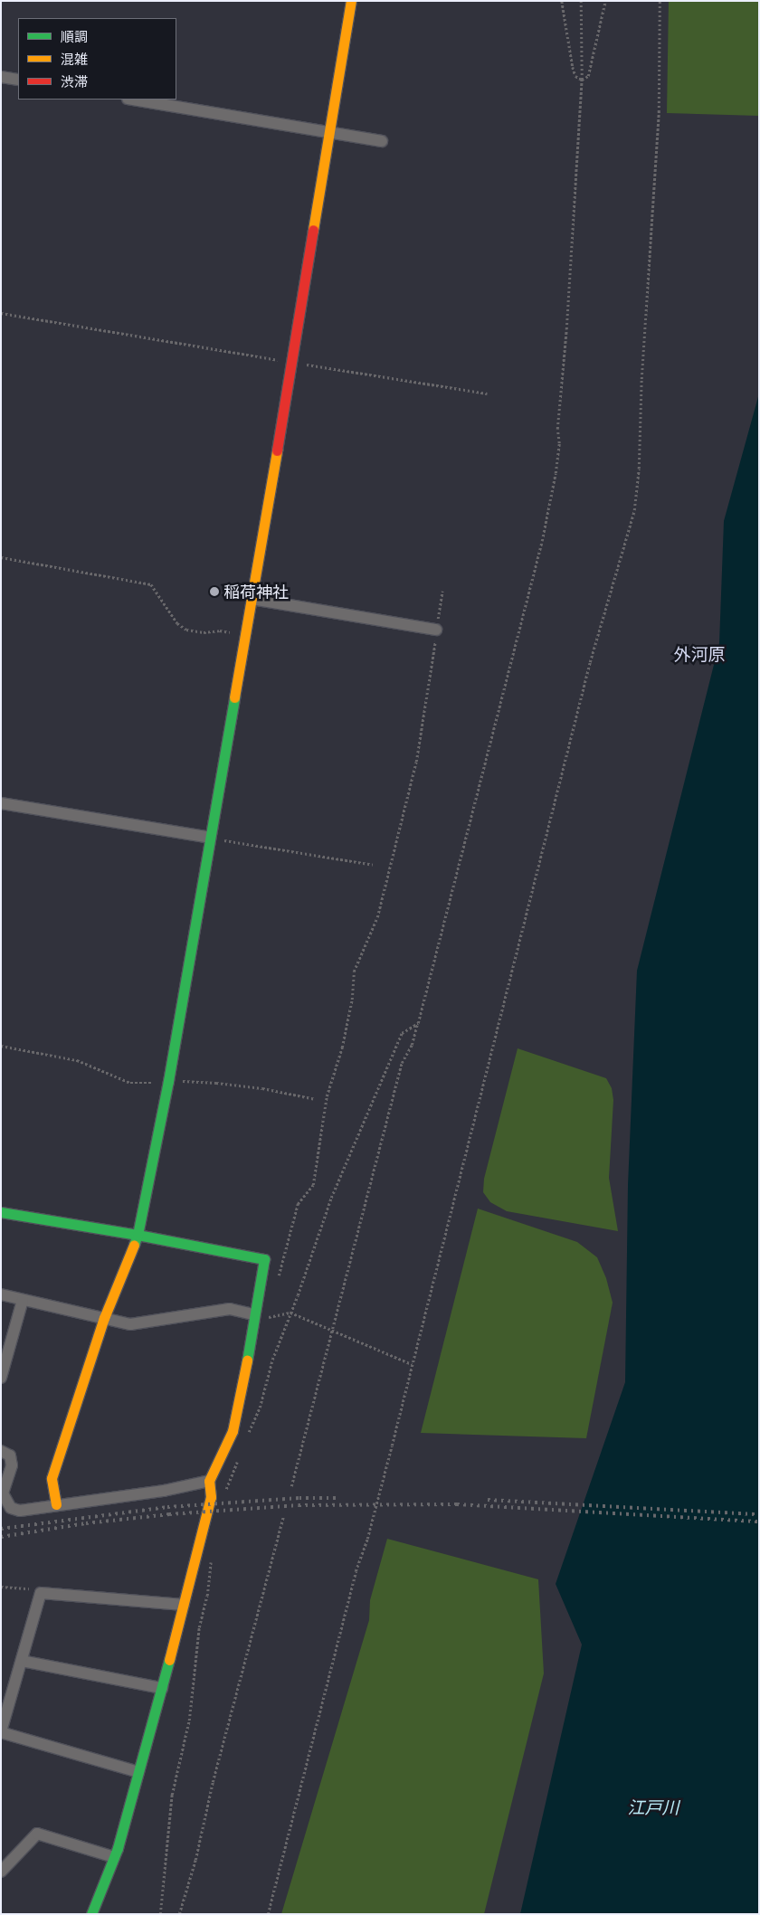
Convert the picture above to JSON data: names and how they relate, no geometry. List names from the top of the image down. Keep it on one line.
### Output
{"districts":["外河原"],"water":["江戸川"],"places":["稲荷神社"],"legend":["順調","混雑","渋滞"]}
